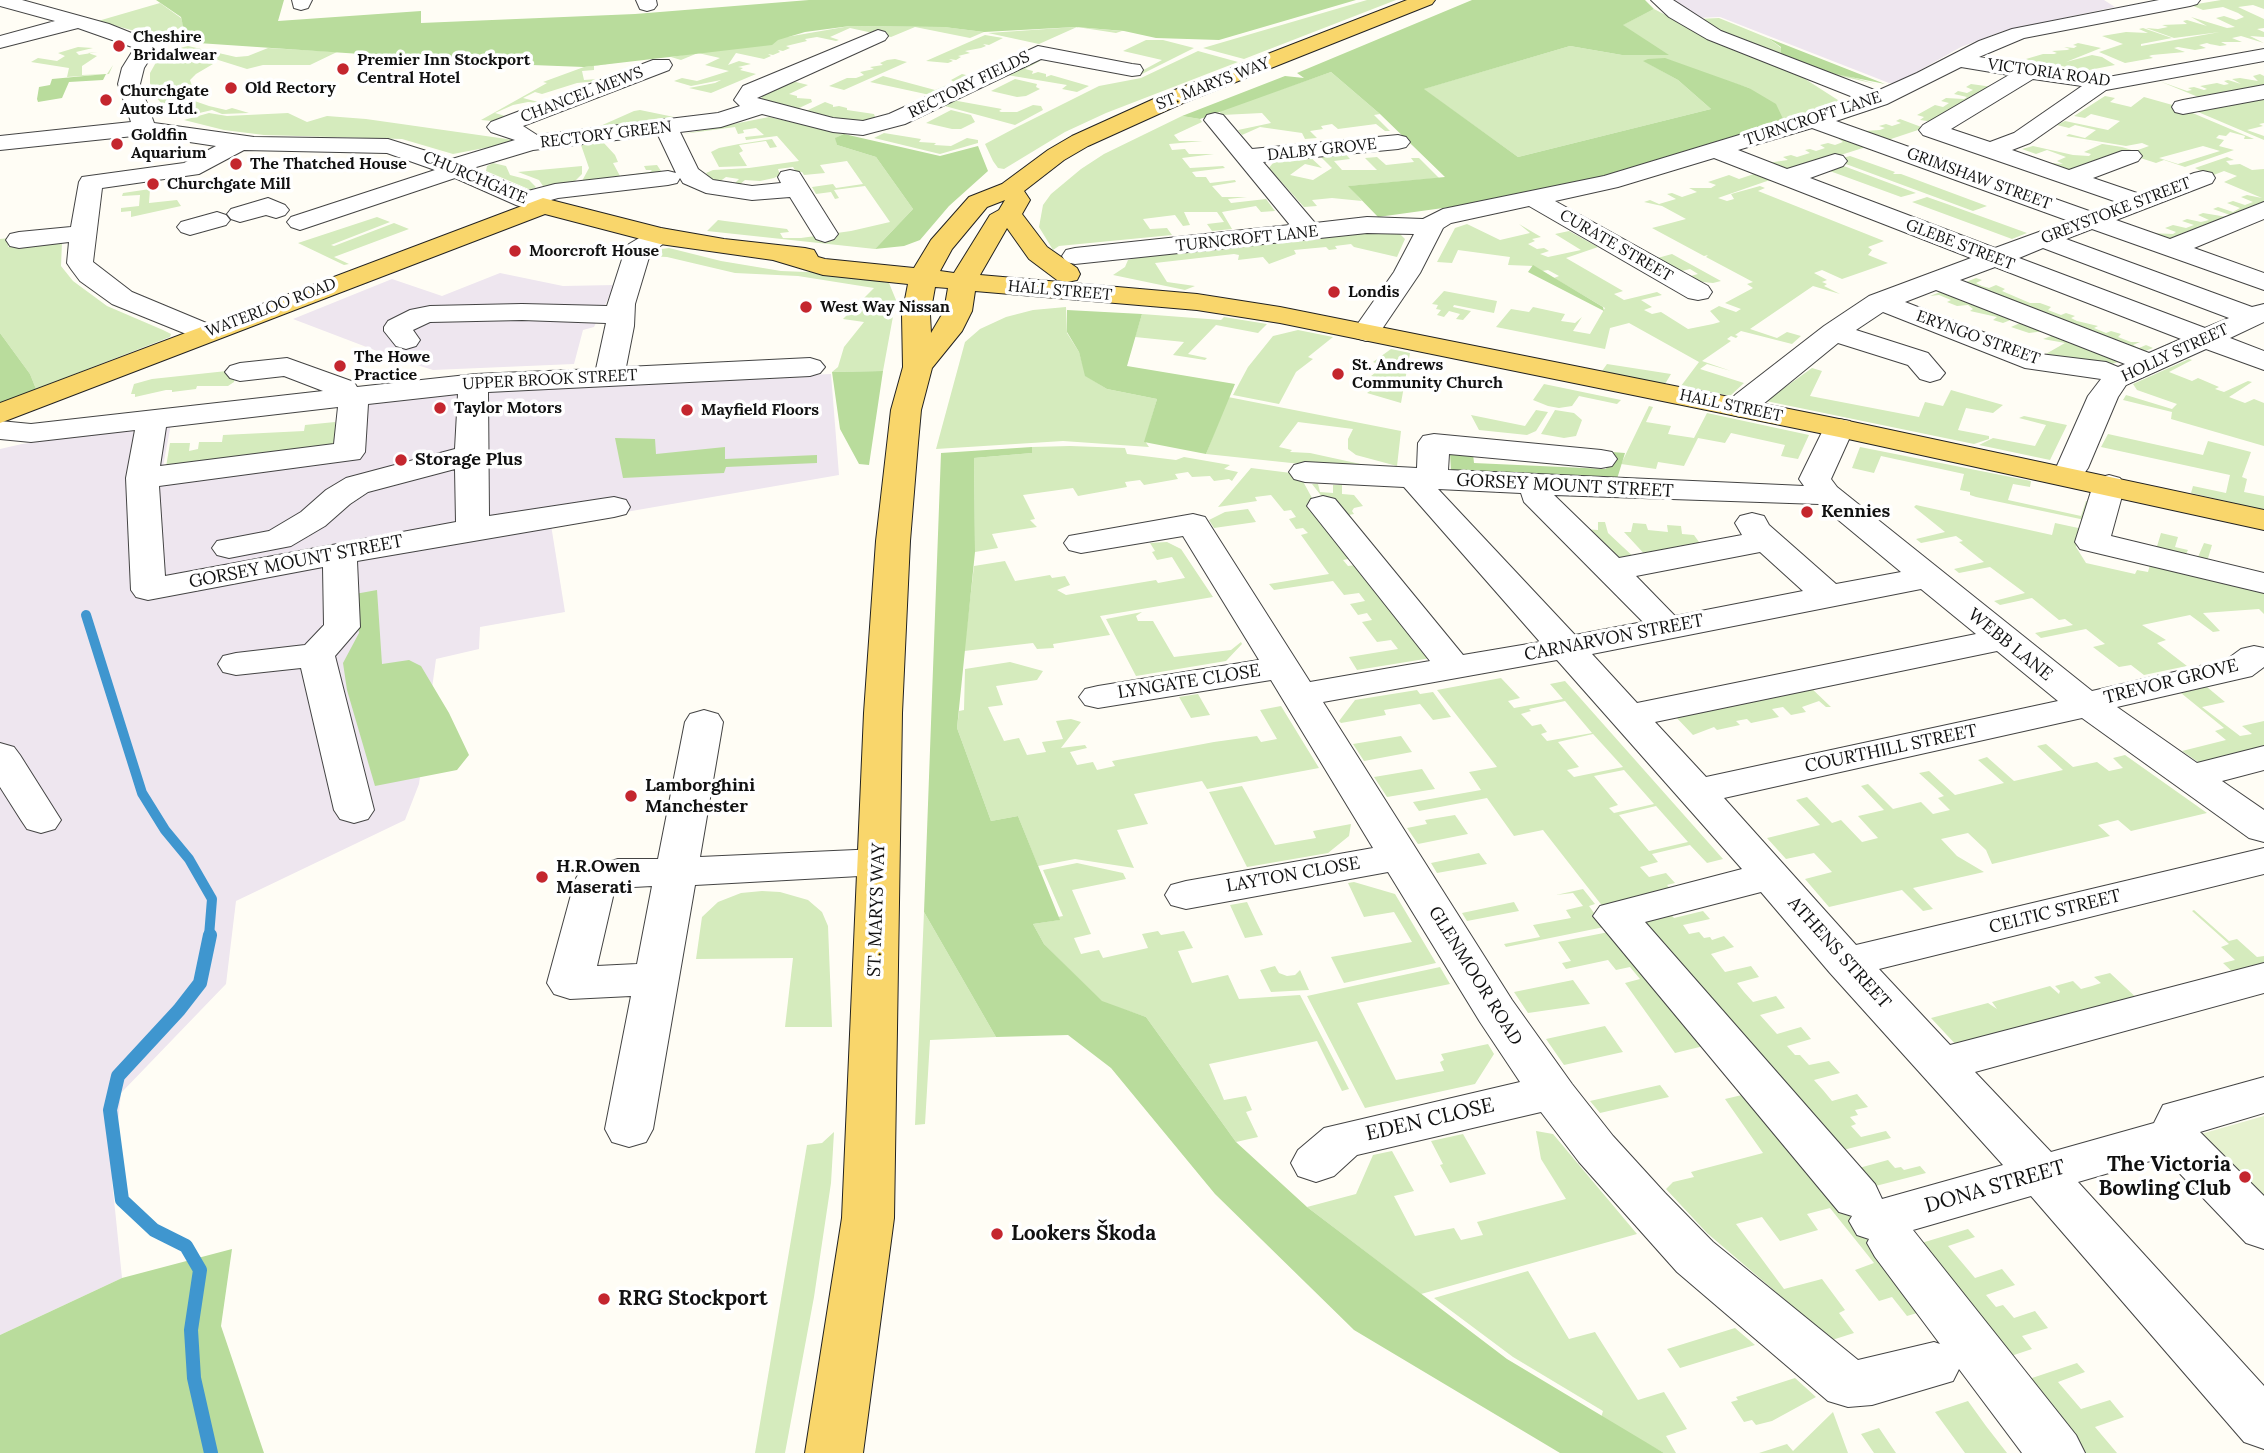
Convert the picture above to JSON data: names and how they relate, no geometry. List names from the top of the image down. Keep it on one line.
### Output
{"streets":{"main road":["ST. MARYS WAY","HALL STREET","WATERLOO ROAD"],"street":["VICTORIA ROAD","RECTORY FIELDS","CHANCEL MEWS","TURNCROFT LANE","RECTORY GREEN","DALBY GROVE","CHURCHGATE","GRIMSHAW STREET","GREYSTOKE STREET","GLEBE STREET","CURATE STREET","ERYNGO STREET","HOLLY STREET","UPPER BROOK STREET","GORSEY MOUNT STREET","CARNARVON STREET","WEBB LANE","LYNGATE CLOSE","TREVOR GROVE","COURTHILL STREET","LAYTON CLOSE","CELTIC STREET","ATHENS STREET","GLENMOOR ROAD","EDEN CLOSE","DONA STREET"]},"crossings":[["VICTORIA ROAD","TURNCROFT LANE"],["ST. MARYS WAY","HALL STREET"],["RECTORY FIELDS","RECTORY GREEN"],["CHANCEL MEWS","RECTORY GREEN"],["TURNCROFT LANE","GRIMSHAW STREET"],["TURNCROFT LANE","GLEBE STREET"],["TURNCROFT LANE","CURATE STREET"],["TURNCROFT LANE","HALL STREET"],["RECTORY GREEN","CHURCHGATE"],["CHURCHGATE","WATERLOO ROAD"],["GRIMSHAW STREET","GREYSTOKE STREET"],["GREYSTOKE STREET","GLEBE STREET"],["GREYSTOKE STREET","HALL STREET"],["GLEBE STREET","HOLLY STREET"],["ERYNGO STREET","HOLLY STREET"],["UPPER BROOK STREET","GORSEY MOUNT STREET"],["GORSEY MOUNT STREET","WEBB LANE"],["GORSEY MOUNT STREET","ATHENS STREET"],["CARNARVON STREET","WEBB LANE"],["CARNARVON STREET","LYNGATE CLOSE"],["CARNARVON STREET","ATHENS STREET"],["CARNARVON STREET","GLENMOOR ROAD"],["WEBB LANE","TREVOR GROVE"],["WEBB LANE","COURTHILL STREET"],["LYNGATE CLOSE","GLENMOOR ROAD"],["TREVOR GROVE","COURTHILL STREET"],["COURTHILL STREET","ATHENS STREET"],["LAYTON CLOSE","GLENMOOR ROAD"],["CELTIC STREET","ATHENS STREET"],["ATHENS STREET","DONA STREET"],["GLENMOOR ROAD","EDEN CLOSE"]],"places":["Cheshire Bridalwear","Premier Inn Stockport Central Hotel","Old Rectory","Churchgate Autos Ltd.","Goldfin Aquarium","The Thatched House","Churchgate Mill","Moorcroft House","Londis","West Way Nissan","The Howe Practice","St. Andrews Community Church","Taylor Motors","Mayfield Floors","Storage Plus","Kennies","Lamborghini Manchester","H.R.Owen Maserati","The Victoria Bowling Club","Lookers Škoda","RRG Stockport"]}
